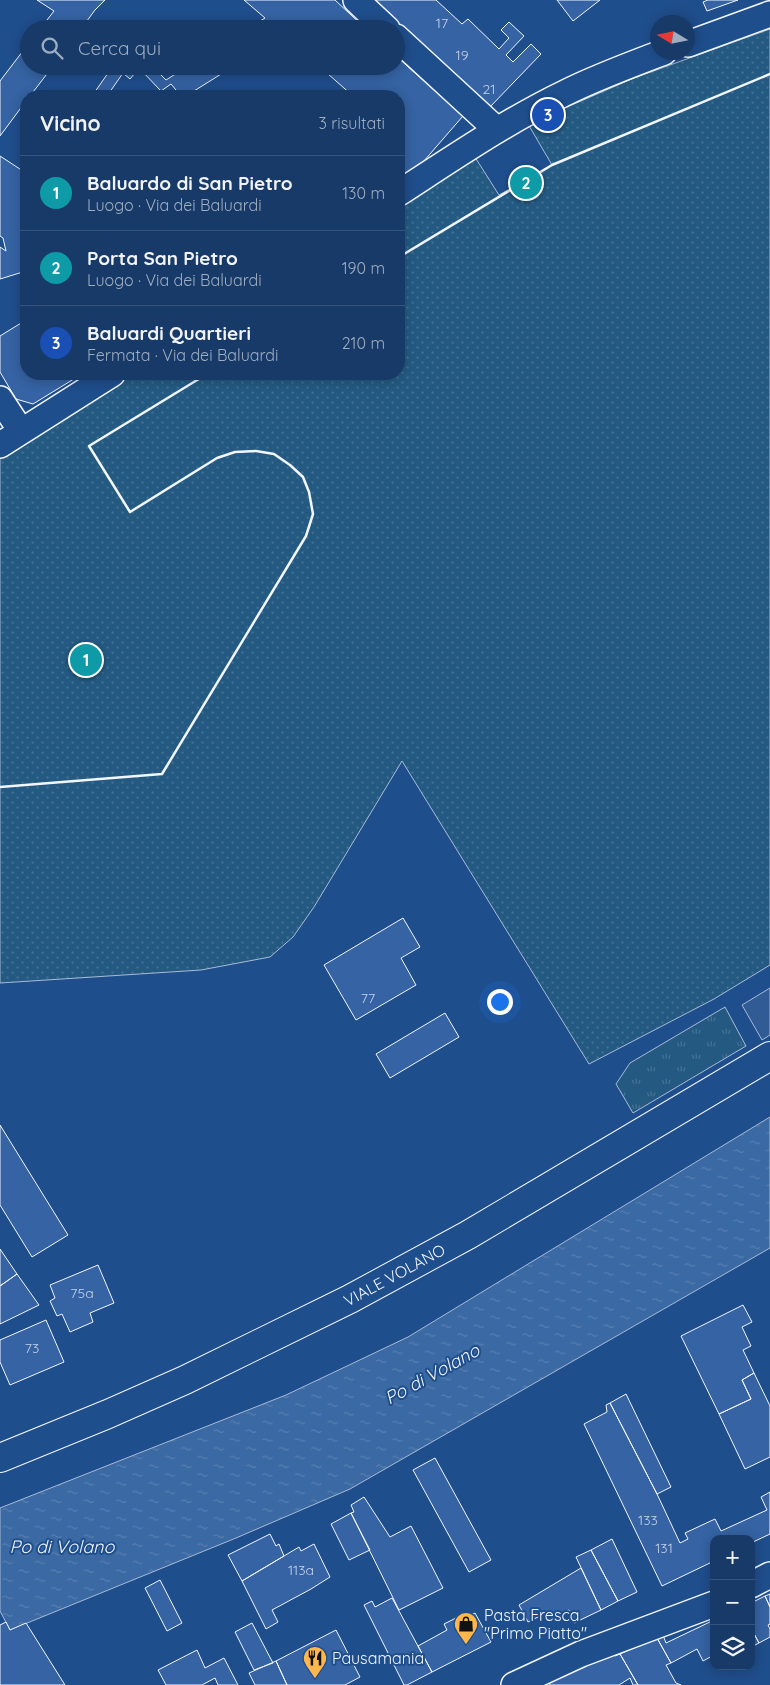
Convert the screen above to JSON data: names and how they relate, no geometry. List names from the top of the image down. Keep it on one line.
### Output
{"streets":{"main road":["VIALE VOLANO"]},"water":["Po di Volano"],"places":{"shop":["Pasta Fresca \"Primo Piatto\""],"restaurant":["Pausamania"]},"house_numbers":["17","19","21","77","75a","73","133","131","113a"],"north":"left","page":{"search":"Cerca qui","heading":["Vicino","3 risultati"],"pins":["3","2","1"],"list":[{"mark":"1","name":"Baluardo di San Pietro","note":"Luogo · Via dei Baluardi","value":"130 m"},{"mark":"2","name":"Porta San Pietro","note":"Luogo · Via dei Baluardi","value":"190 m"},{"mark":"3","name":"Baluardi Quartieri","note":"Fermata · Via dei Baluardi","value":"210 m"}],"map_buttons":["+","−"]}}
